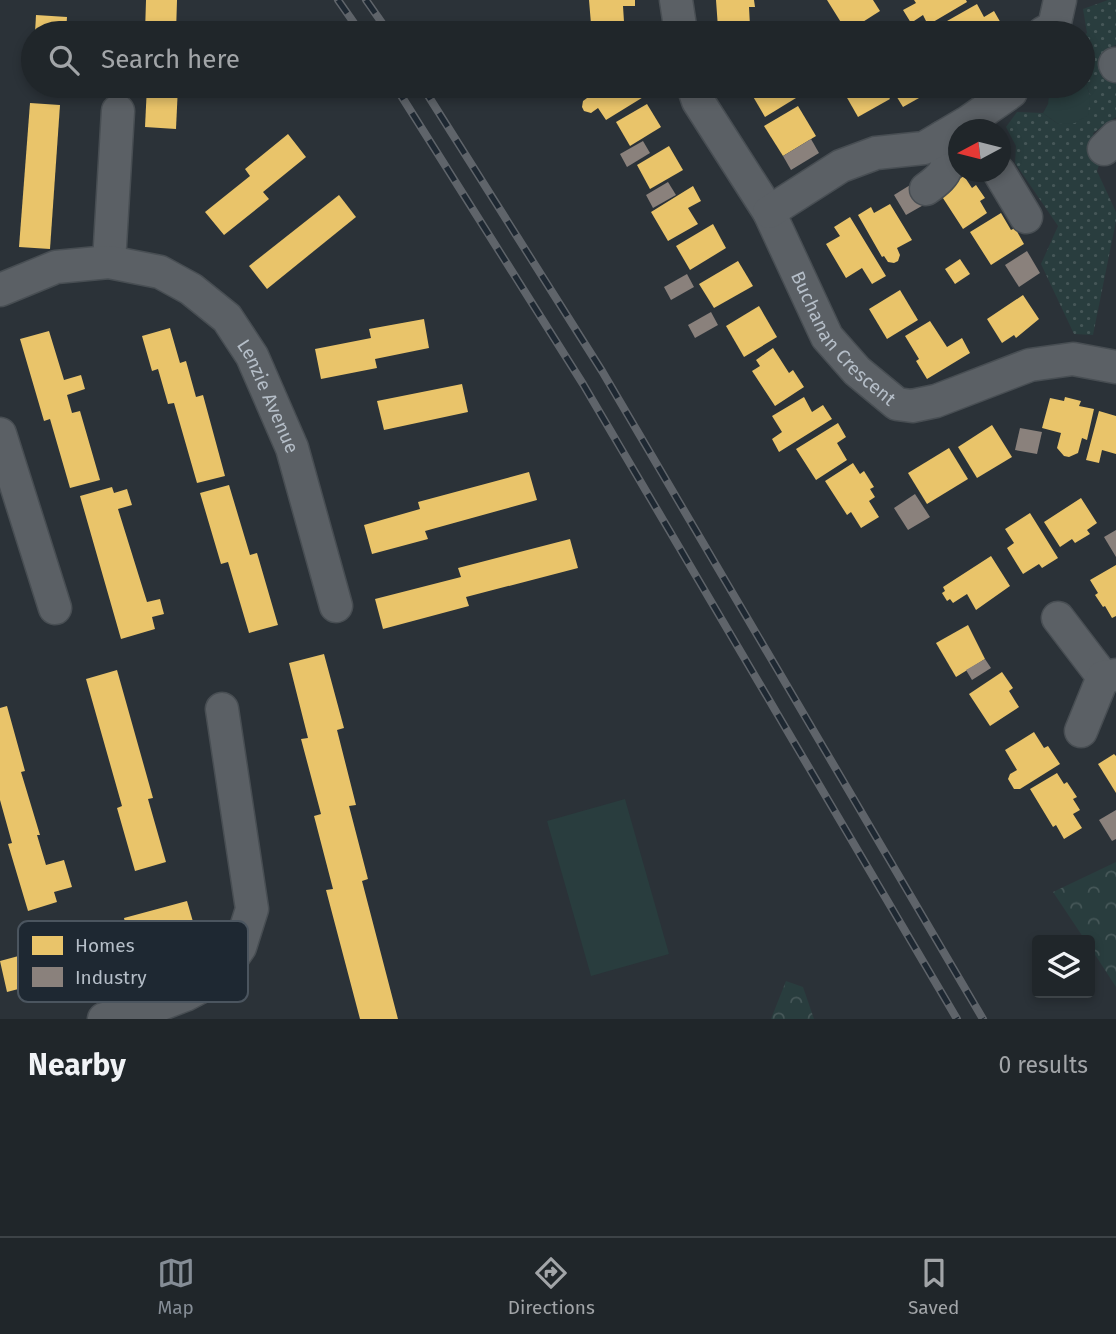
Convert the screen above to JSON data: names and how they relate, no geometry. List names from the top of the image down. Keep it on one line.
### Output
{"streets":{"street":["Buchanan Crescent","Lenzie Avenue"]},"legend":["Homes","Industry"],"north":"left","page":{"search":"Search here","heading":["Nearby","0 results"],"nav":["Map","Directions","Saved"]}}
